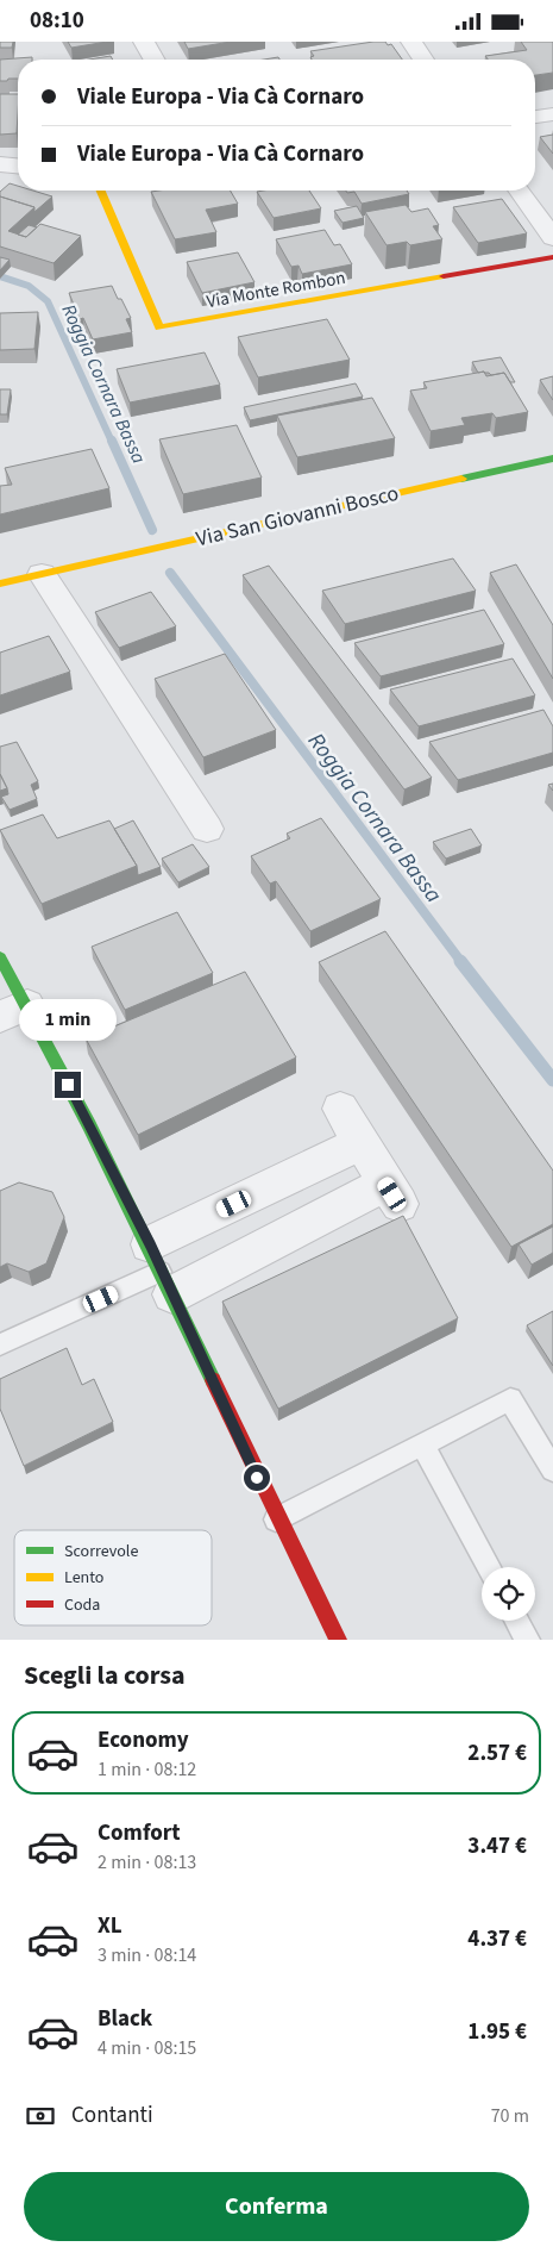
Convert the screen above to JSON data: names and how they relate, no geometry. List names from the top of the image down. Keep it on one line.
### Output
{"streets":{"street":["Via Monte Rombon","Via San Giovanni Bosco"]},"water":["Roggia Cornara Bassa"],"legend":["Scorrevole","Lento","Coda"],"page":{"status":"08:10","banner":["Viale Europa - Via Cà Cornaro","Viale Europa - Via Cà Cornaro"],"bubble":"1 min","heading":"Scegli la corsa","list":[{"name":"Economy","note":"1 min · 08:12","value":"2.57 €"},{"name":"Comfort","note":"2 min · 08:13","value":"3.47 €"},{"name":"XL","note":"3 min · 08:14","value":"4.37 €"},{"name":"Black","note":"4 min · 08:15","value":"1.95 €"}],"pay":["Contanti","70 m"],"buttons":"Conferma"}}
